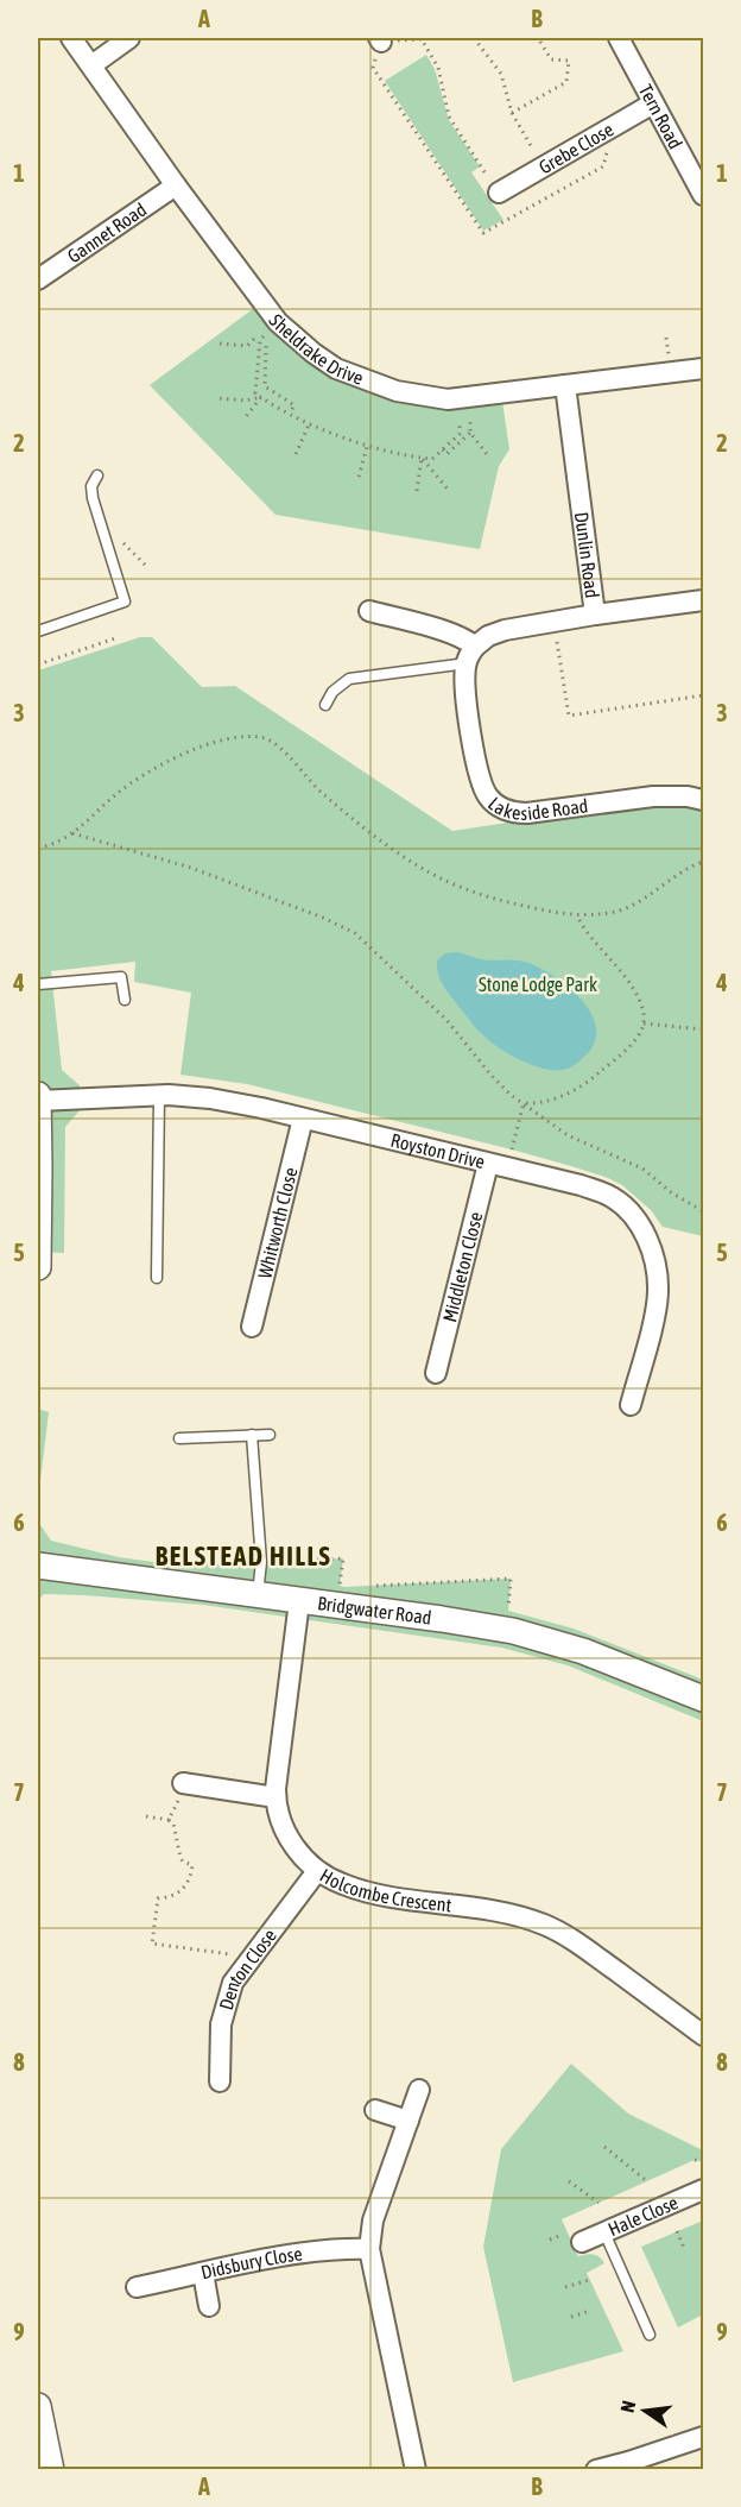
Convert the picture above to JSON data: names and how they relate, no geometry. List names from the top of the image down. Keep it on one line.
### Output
{"streets":{"street":["Tern Road","Grebe Close","Gannet Road","Sheldrake Drive","Dunlin Road","Lakeside Road","Royston Drive","Whitworth Close","Middleton Close","Bridgwater Road","Holcombe Crescent","Denton Close","Hale Close","Didsbury Close"]},"crossings":[["Tern Road","Grebe Close"],["Gannet Road","Sheldrake Drive"],["Sheldrake Drive","Dunlin Road"],["Royston Drive","Whitworth Close"],["Royston Drive","Middleton Close"],["Bridgwater Road","Holcombe Crescent"],["Holcombe Crescent","Denton Close"]],"districts":["BELSTEAD HILLS"],"parks":["Stone Lodge Park"],"north":"left","grid":{"columns":["A","B"],"rows":["1","2","3","4","5","6","7","8","9"]}}
